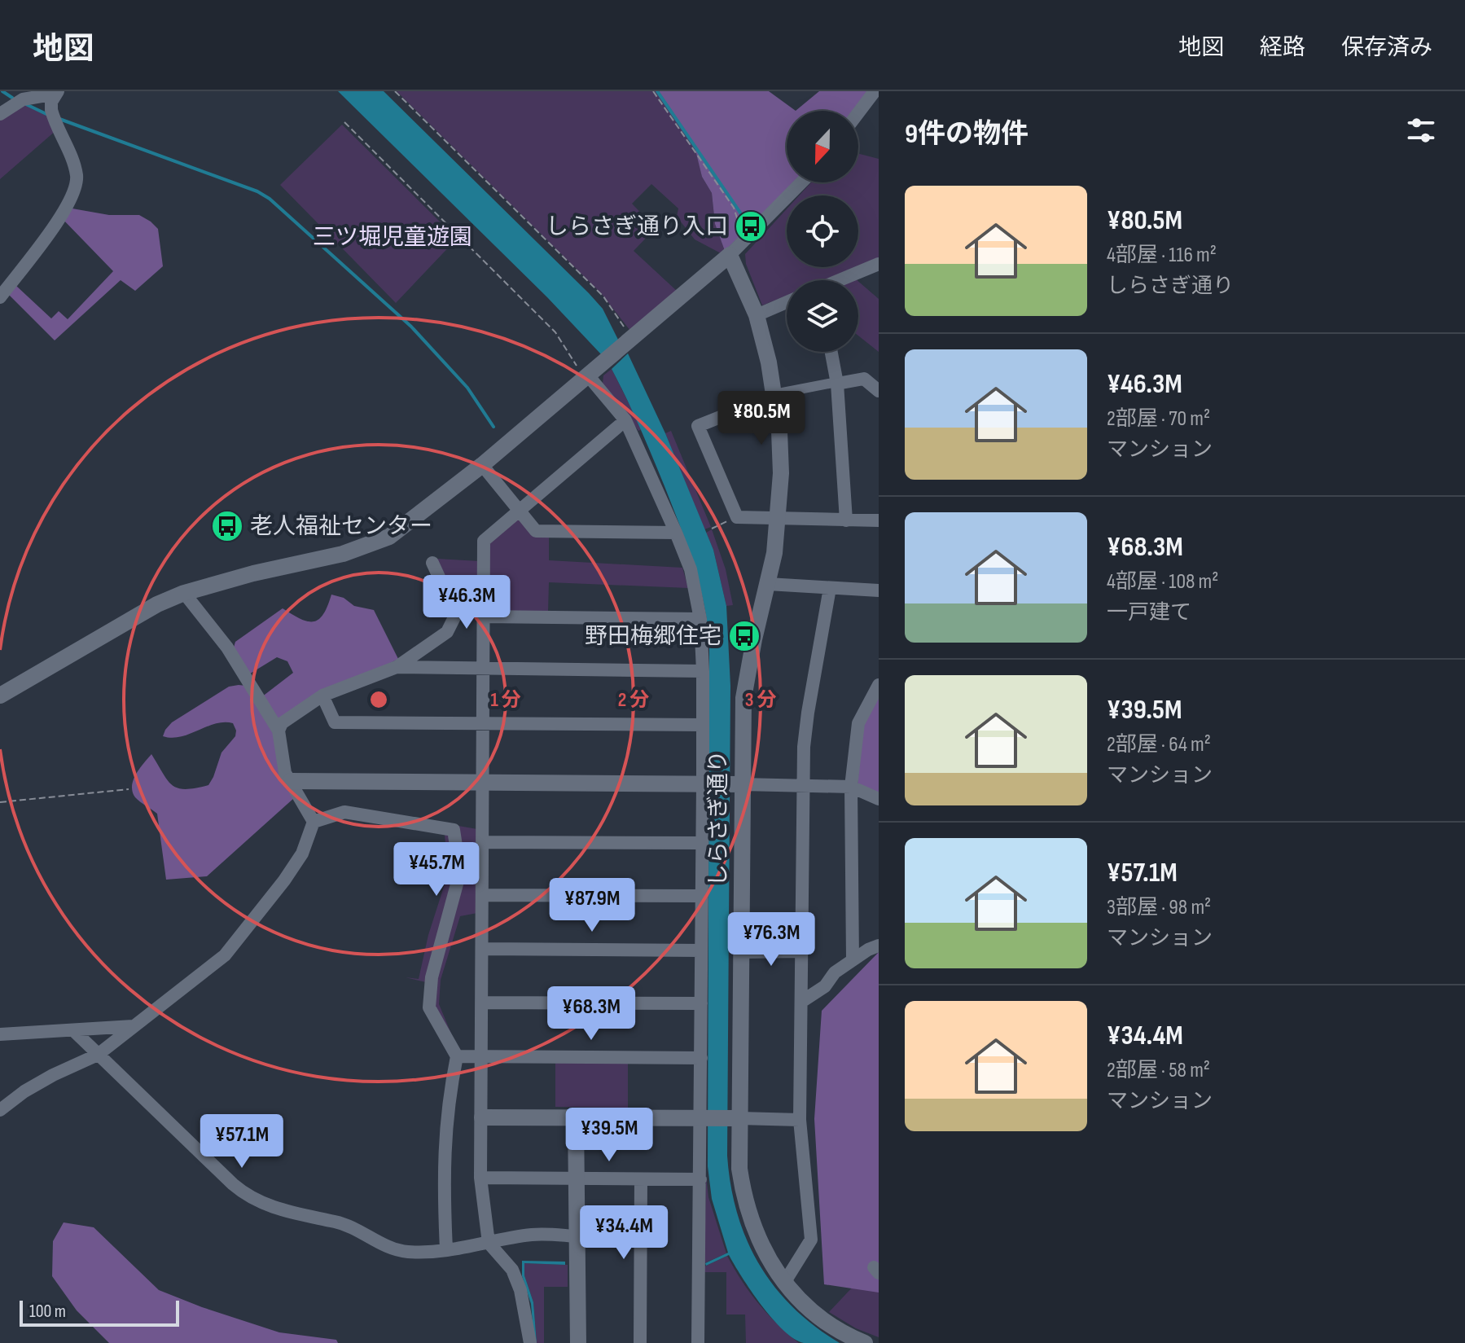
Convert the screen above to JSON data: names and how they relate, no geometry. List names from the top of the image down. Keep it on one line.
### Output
{"streets":{"street":["しらさぎ通り"]},"parks":["三ツ堀児童遊園"],"places":{"bus stop":["しらさぎ通り入口","老人福祉センター","野田梅郷住宅"]},"scale_bar":"100 m","north":"bottom","page":{"header":"地図","nav":["地図","経路","保存済み"],"heading":"9件の物件","list":[{"name":"¥80.5M","note":"4部屋 · 116 m² · しらさぎ通り"},{"name":"¥46.3M","note":"2部屋 · 70 m² · マンション"},{"name":"¥68.3M","note":"4部屋 · 108 m² · 一戸建て"},{"name":"¥39.5M","note":"2部屋 · 64 m² · マンション"},{"name":"¥57.1M","note":"3部屋 · 98 m² · マンション"},{"name":"¥34.4M","note":"2部屋 · 58 m² · マンション"}],"price":["¥80.5M","¥46.3M","¥45.7M","¥87.9M","¥76.3M","¥68.3M","¥39.5M","¥57.1M","¥34.4M"],"scale":"100 m"},"rings":["1 分","2 分","3 分"]}
